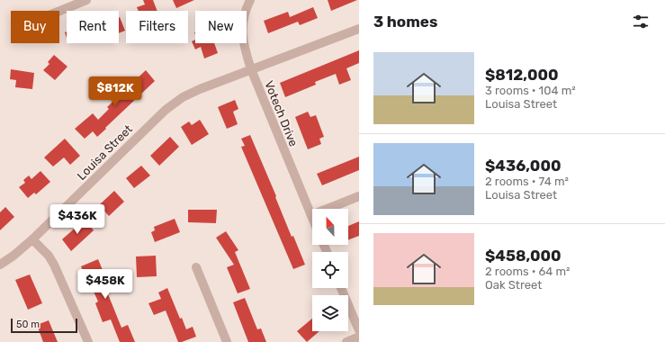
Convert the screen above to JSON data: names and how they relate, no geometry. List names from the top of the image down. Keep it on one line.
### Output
{"streets":{"street":["Votech Drive","Louisa Street"]},"crossings":[["Votech Drive","Louisa Street"]],"scale_bar":"50 m","north":"top","page":{"heading":"3 homes","chip":["Buy","Rent","Filters","New"],"list":[{"name":"$812,000","note":"3 rooms · 104 m² · Louisa Street"},{"name":"$436,000","note":"2 rooms · 74 m² · Louisa Street"},{"name":"$458,000","note":"2 rooms · 64 m² · Oak Street"}],"price":["$812K","$436K","$458K"],"scale":"50 m"}}
